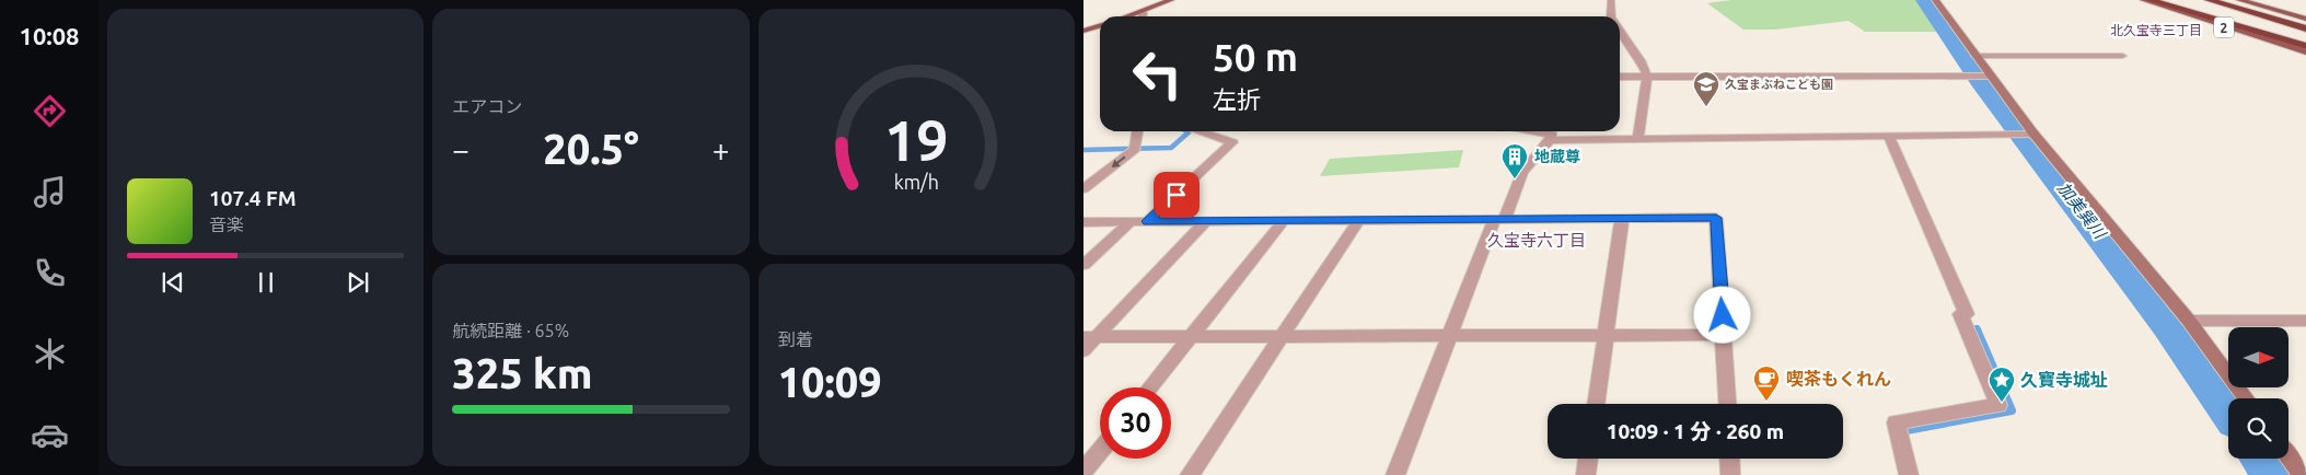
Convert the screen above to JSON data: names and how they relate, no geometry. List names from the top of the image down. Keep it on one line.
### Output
{"streets":{"main road":["2"]},"districts":["北久宝寺三丁目","久宝寺六丁目"],"water":["加美巽川"],"places":{"school or university":["久宝まぶねこども園"],"building":["地蔵尊"],"cafe":["喫茶もくれん"],"place":["久寶寺城址"]},"north":"right","page":{"tabs":"10:08","tile":["エアコン",["航続距離 · 65%","325 km"],["到着","10:09"]],"turn":["50 m","左折"],"heat":["−","20.5°","+"],"song":["107.4 FM","音楽"],"limit":"30","trip":"10:09 · 1 分 · 260 m","gauge":["19","km/h"]}}
